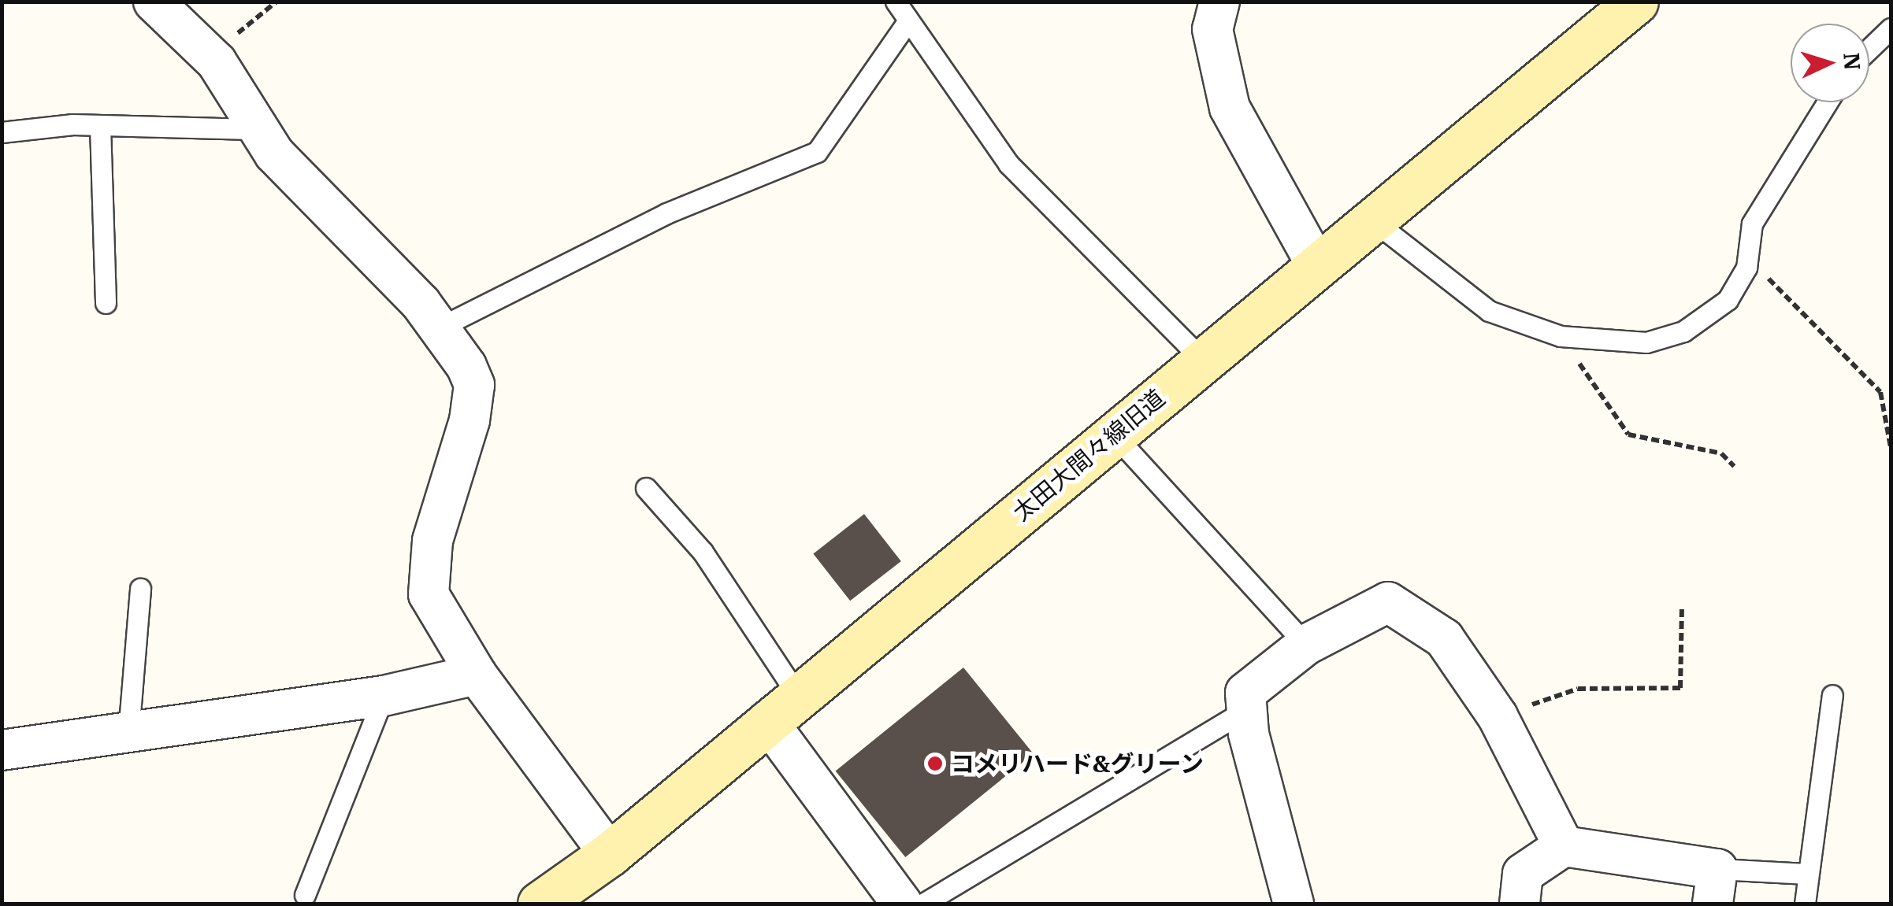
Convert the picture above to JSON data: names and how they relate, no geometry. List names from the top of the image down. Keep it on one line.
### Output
{"streets":{"street":["太田大間々線旧道"]},"places":["コメリハード&グリーン"],"north":"right"}
